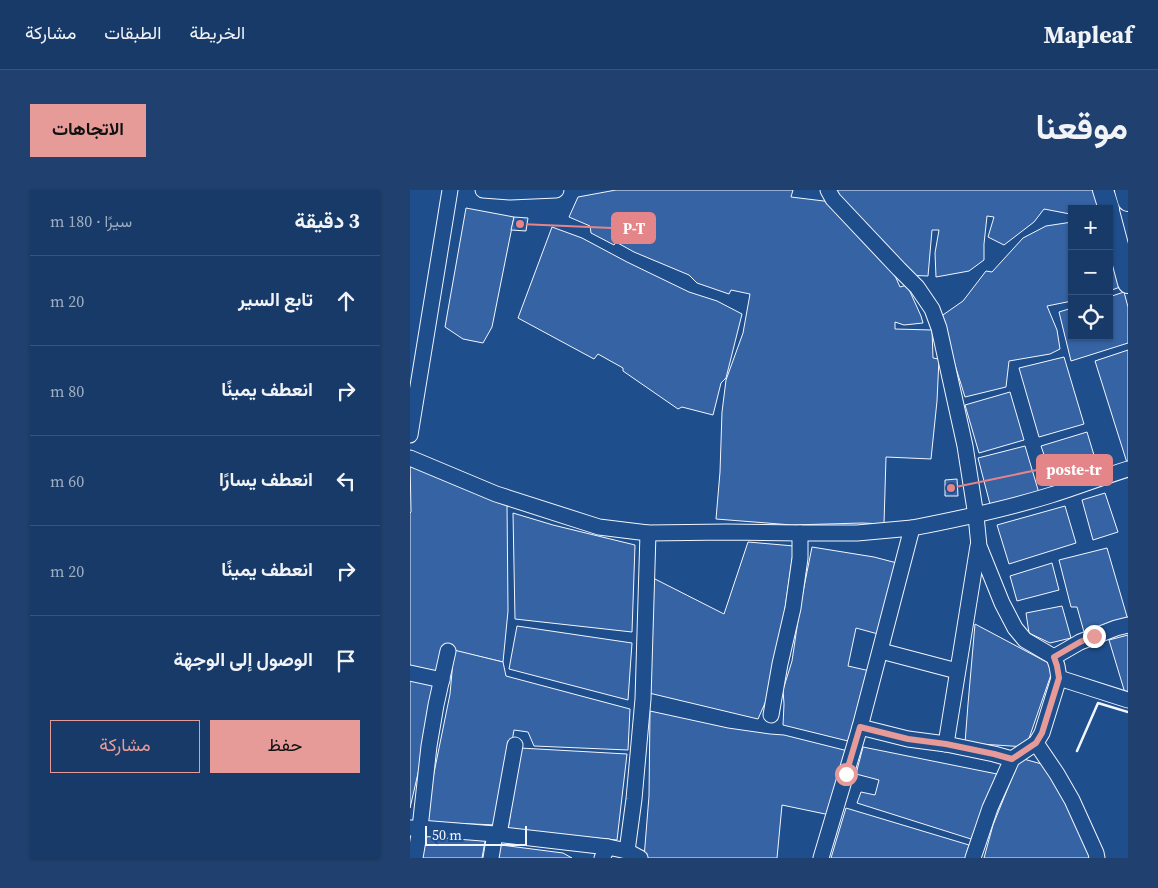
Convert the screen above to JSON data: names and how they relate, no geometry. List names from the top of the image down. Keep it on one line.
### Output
{"places":["P-T","poste-tr"],"scale_bar":"50 m","page":{"header":"Mapleaf","nav":["الخريطة","الطبقات","مشاركة"],"title":"موقعنا","buttons":["الاتجاهات",["حفظ","مشاركة"]],"heading":["3 دقيقة","سيرًا · 180 m"],"map_buttons":["+","−"],"list":[["تابع السير","20 m"],["انعطف يمينًا","80 m"],["انعطف يسارًا","60 m"],["انعطف يمينًا","20 m"],"الوصول إلى الوجهة"],"scale":"50 m"}}
